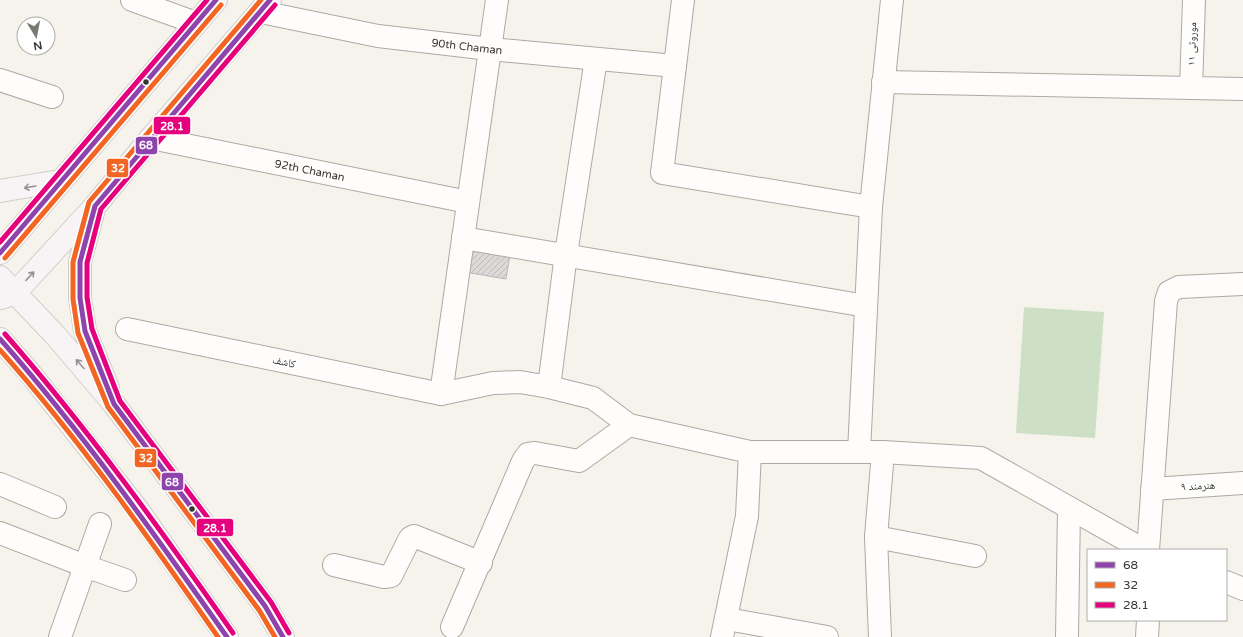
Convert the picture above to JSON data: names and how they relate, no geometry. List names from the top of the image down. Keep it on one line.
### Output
{"streets":{"street":["موروثی ۱۱","90th Chaman","92th Chaman","کاشف","هنرمند ۹"]},"lines":["transit line 68","transit line 32","transit line 28.1"],"legend":["68","32","28.1"],"north":"bottom"}
